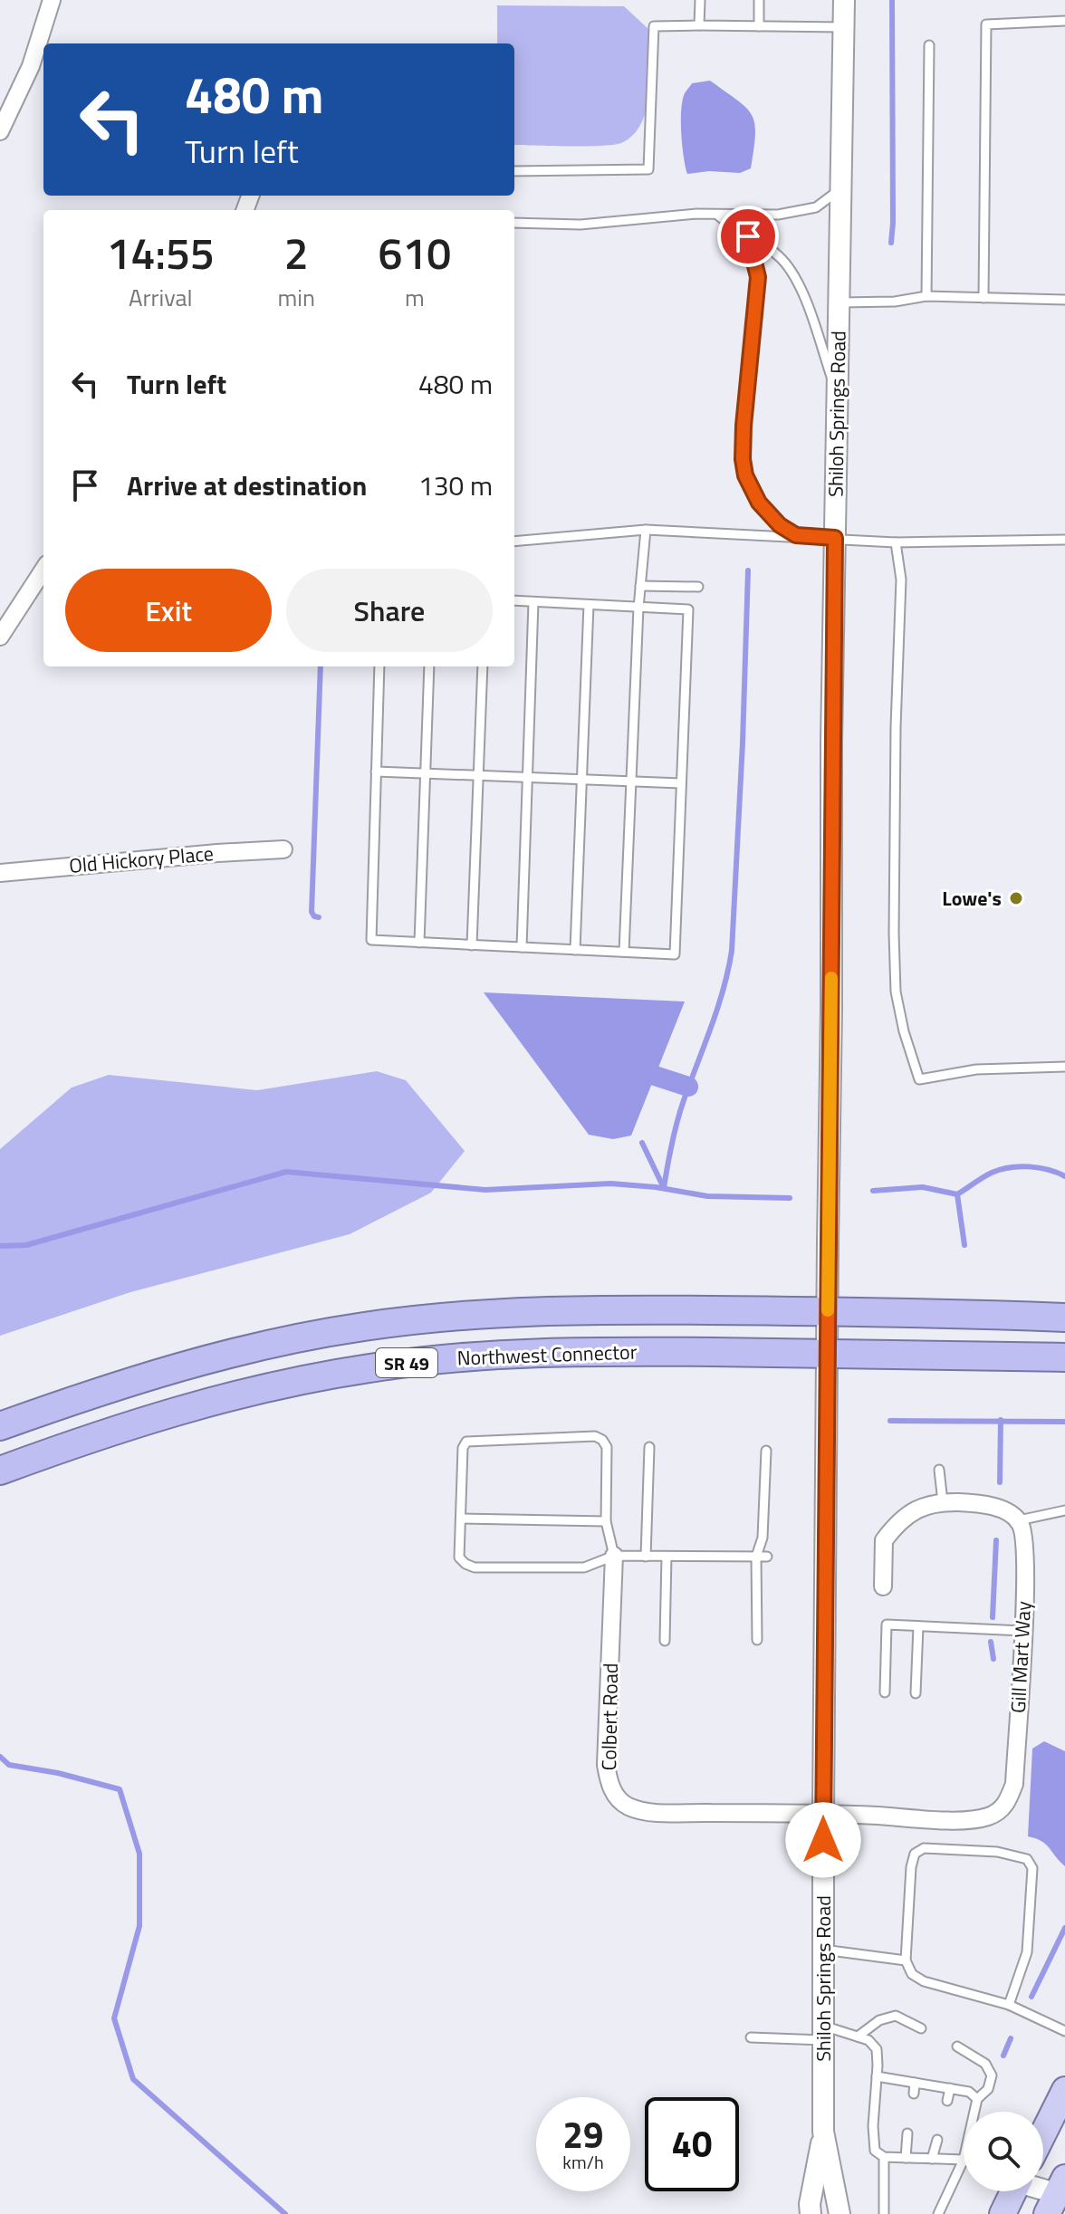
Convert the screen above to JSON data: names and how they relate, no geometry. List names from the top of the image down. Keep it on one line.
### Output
{"streets":{"highway":["Northwest Connector","SR 49"],"street":["Shiloh Springs Road","Old Hickory Place","Gill Mart Way","Colbert Road"]},"crossings":[["Shiloh Springs Road","Northwest Connector"],["Shiloh Springs Road","Gill Mart Way"],["Shiloh Springs Road","Colbert Road"],["Gill Mart Way","Colbert Road"]],"places":["Lowe's"],"page":{"turn":["480 m","Turn left"],"eta":["14:55","Arrival","2","min","610","m"],"list":[{"name":"Turn left","value":"480 m"},{"name":"Arrive at destination","value":"130 m"}],"buttons":["Exit","Share"],"speed":"29 km/h","limit":"40"}}
